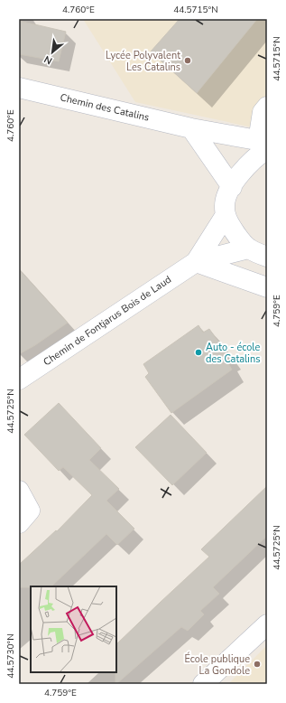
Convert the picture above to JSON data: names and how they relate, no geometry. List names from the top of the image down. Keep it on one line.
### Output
{"streets":{"street":["Chemin des Catalins","Chemin de Fontjarus Bois de Laud"]},"places":["Lycée Polyvalent Les Catalins","Auto - école des Catalins","École publique La Gondole"],"north":"bottom left","coordinates":["4.760°E","44.5715°N","4.759°E","44.5725°N","44.5730°N"]}
